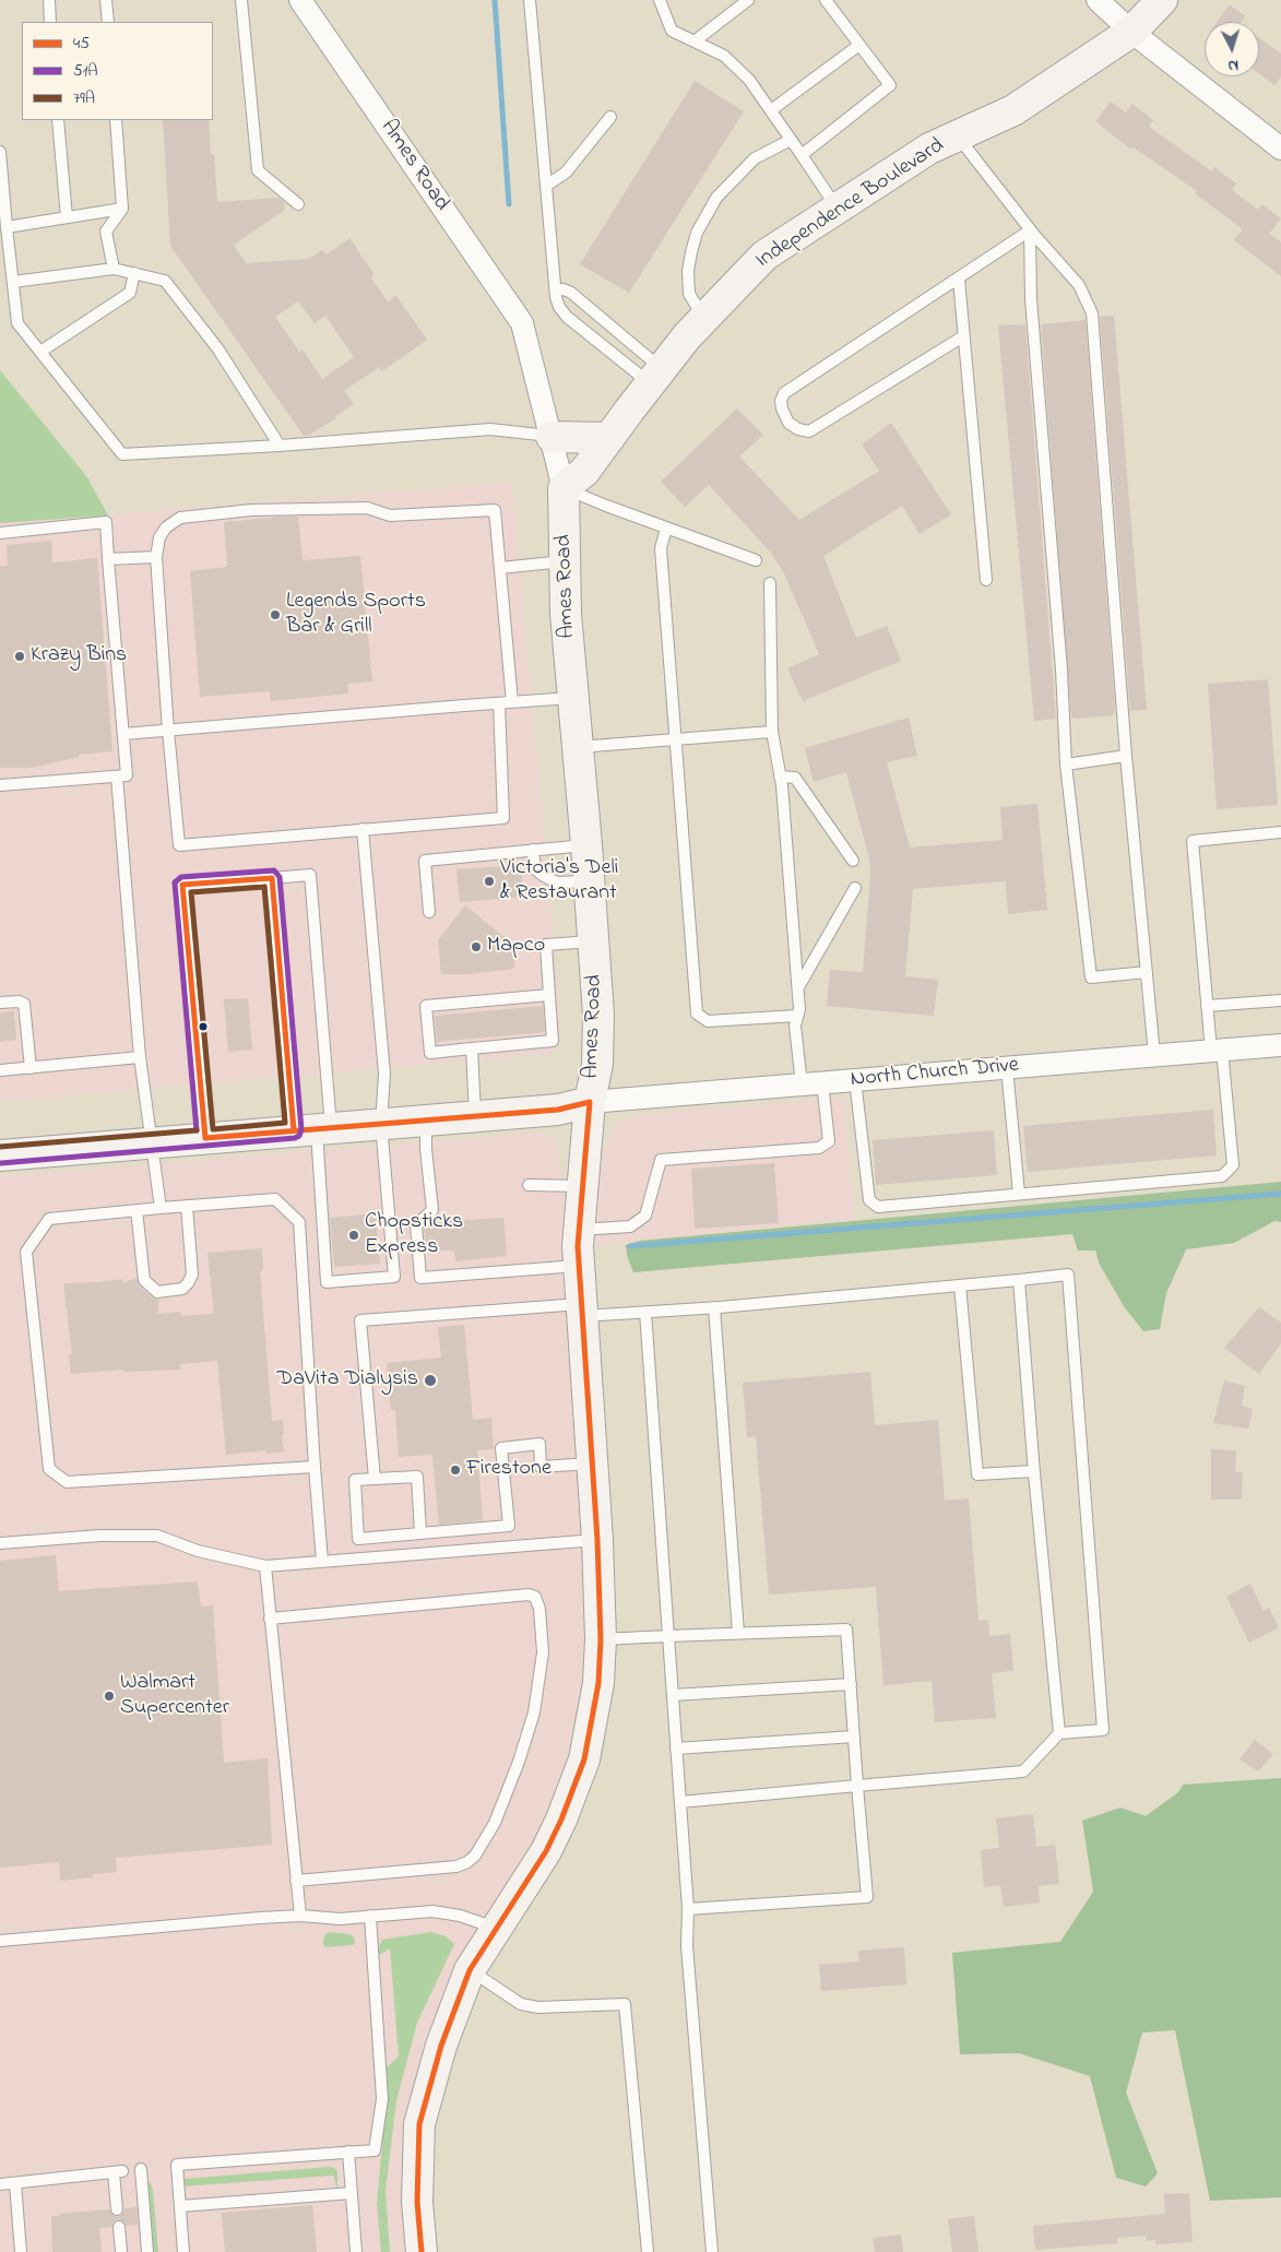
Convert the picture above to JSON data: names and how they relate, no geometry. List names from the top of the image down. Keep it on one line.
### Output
{"streets":{"street":["Ames Road","Independence Boulevard","North Church Drive"]},"crossings":[["Ames Road","Independence Boulevard"],["Ames Road","North Church Drive"]],"places":["Legends Sports Bar & Grill","Krazy Bins","Victoria's Deli & Restaurant","Mapco","Chopsticks Express","DaVita Dialysis","Firestone","Walmart Supercenter"],"lines":["transit line 51A","transit line 45","transit line 79A"],"legend":["45","51A","79A"],"north":"bottom"}
